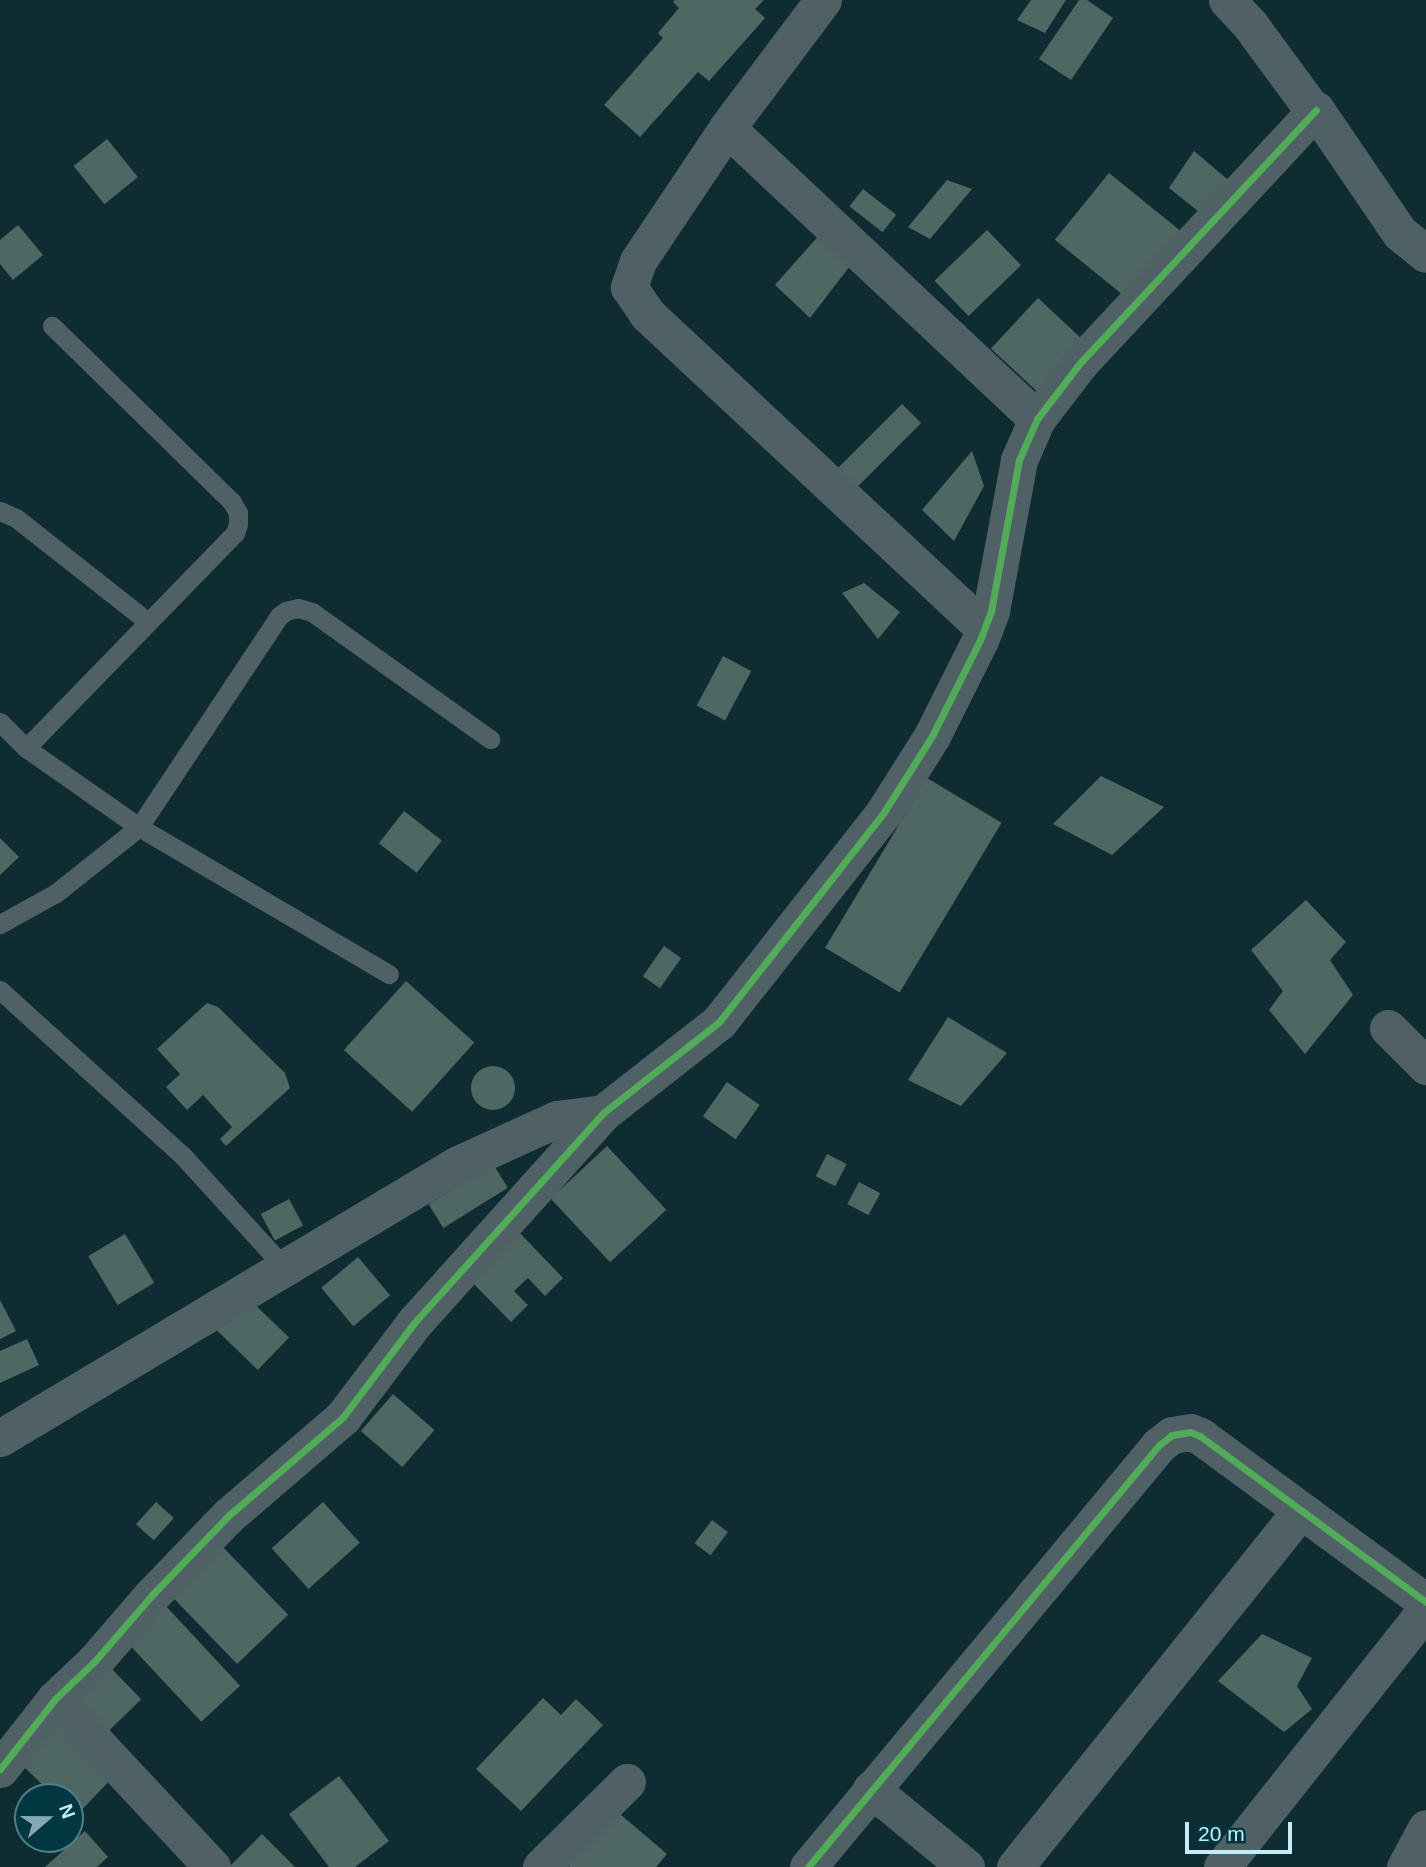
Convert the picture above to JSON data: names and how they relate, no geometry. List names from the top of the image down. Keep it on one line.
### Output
{"scale_bar":"20 m","north":"right"}
